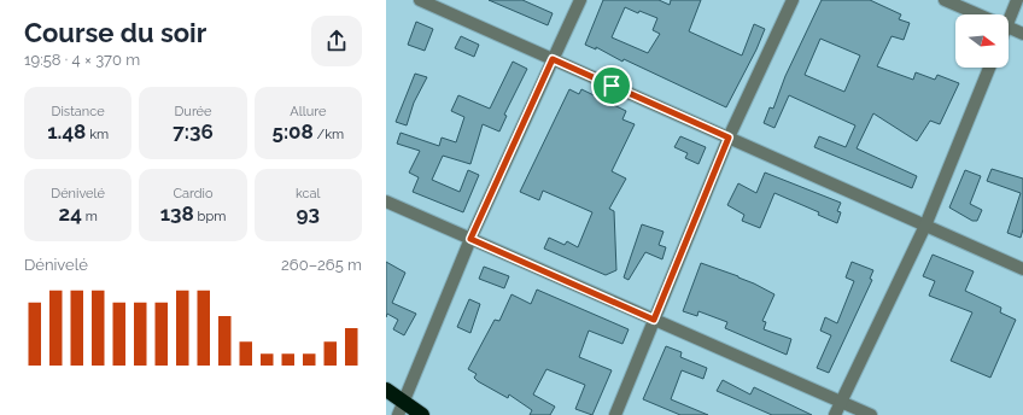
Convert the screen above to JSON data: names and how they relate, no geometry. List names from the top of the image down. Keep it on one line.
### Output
{"north":"right","page":{"heading":["Course du soir","19:58 · 4 × 370 m"],"stats":[["Distance","1.48 km"],["Durée","7:36"],["Allure","5:08 /km"],["Dénivelé","24 m"],["Cardio","138 bpm"],["kcal","93"]],"chart":["Dénivelé","260–265 m"]}}
